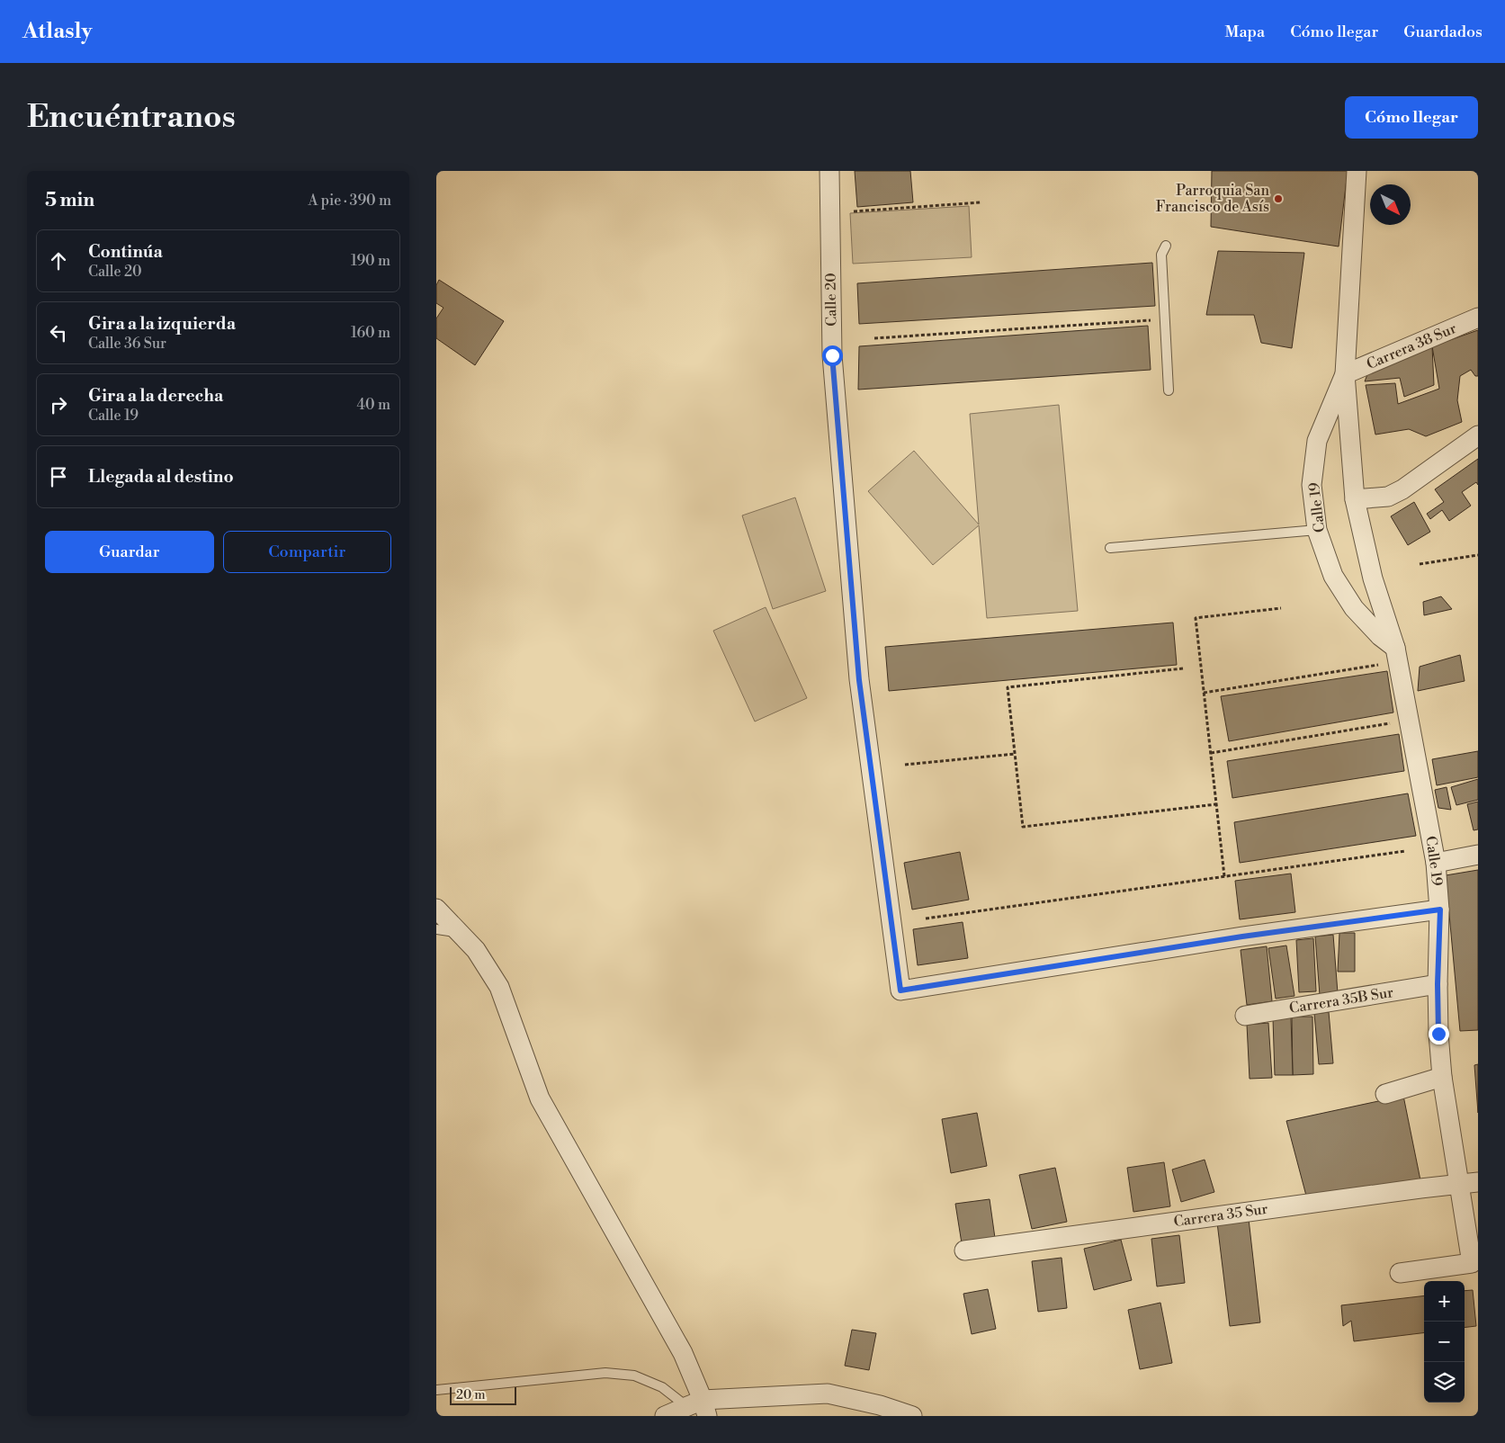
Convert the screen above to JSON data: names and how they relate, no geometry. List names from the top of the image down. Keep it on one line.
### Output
{"streets":{"street":["Calle 20","Carrera 38 Sur","Calle 19","Carrera 35B Sur","Carrera 35 Sur"]},"crossings":[["Calle 20","Calle 19"],["Carrera 38 Sur","Calle 19"],["Calle 19","Carrera 35B Sur"],["Calle 19","Carrera 35 Sur"]],"places":["Parroquia San Francisco de Asís"],"scale_bar":"20 m","north":"bottom right","page":{"header":"Atlasly","nav":["Mapa","Cómo llegar","Guardados"],"buttons":["Cómo llegar",["Guardar","Compartir"]],"title":"Encuéntranos","heading":["5 min","A pie · 390 m"],"list":[["Continúa","Calle 20","190 m"],["Gira a la izquierda","Calle 36 Sur","160 m"],["Gira a la derecha","Calle 19","40 m"],"Llegada al destino"],"map_buttons":["+","−"],"scale":"20 m"}}
